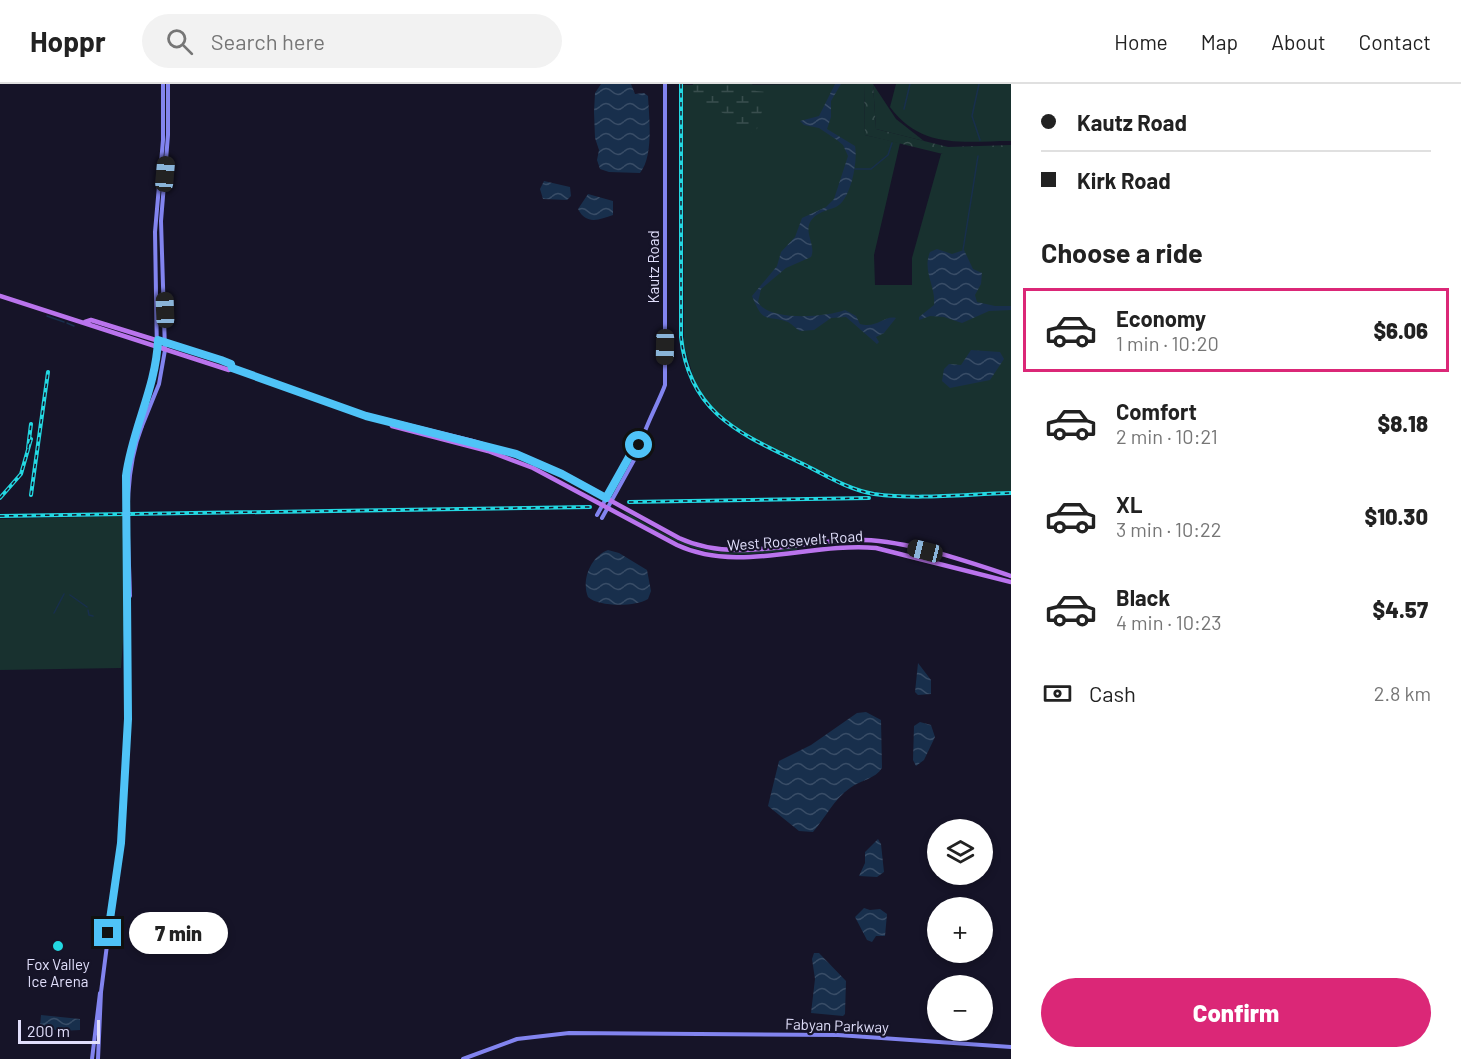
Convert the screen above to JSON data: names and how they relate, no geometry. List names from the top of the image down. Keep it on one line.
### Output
{"streets":{"main road":["West Roosevelt Road"],"street":["Kautz Road","Fabyan Parkway"]},"crossings":[["Kautz Road","West Roosevelt Road"]],"places":["Fox Valley Ice Arena"],"scale_bar":"200 m","page":{"header":"Hoppr","search":"Search here","nav":["Home","Map","About","Contact"],"banner":["Kautz Road","Kirk Road"],"heading":"Choose a ride","list":[{"name":"Economy","note":"1 min · 10:20","value":"$6.06"},{"name":"Comfort","note":"2 min · 10:21","value":"$8.18"},{"name":"XL","note":"3 min · 10:22","value":"$10.30"},{"name":"Black","note":"4 min · 10:23","value":"$4.57"}],"pay":["Cash","2.8 km"],"map_buttons":["+","−"],"bubble":"7 min","buttons":"Confirm","scale":"200 m"}}
